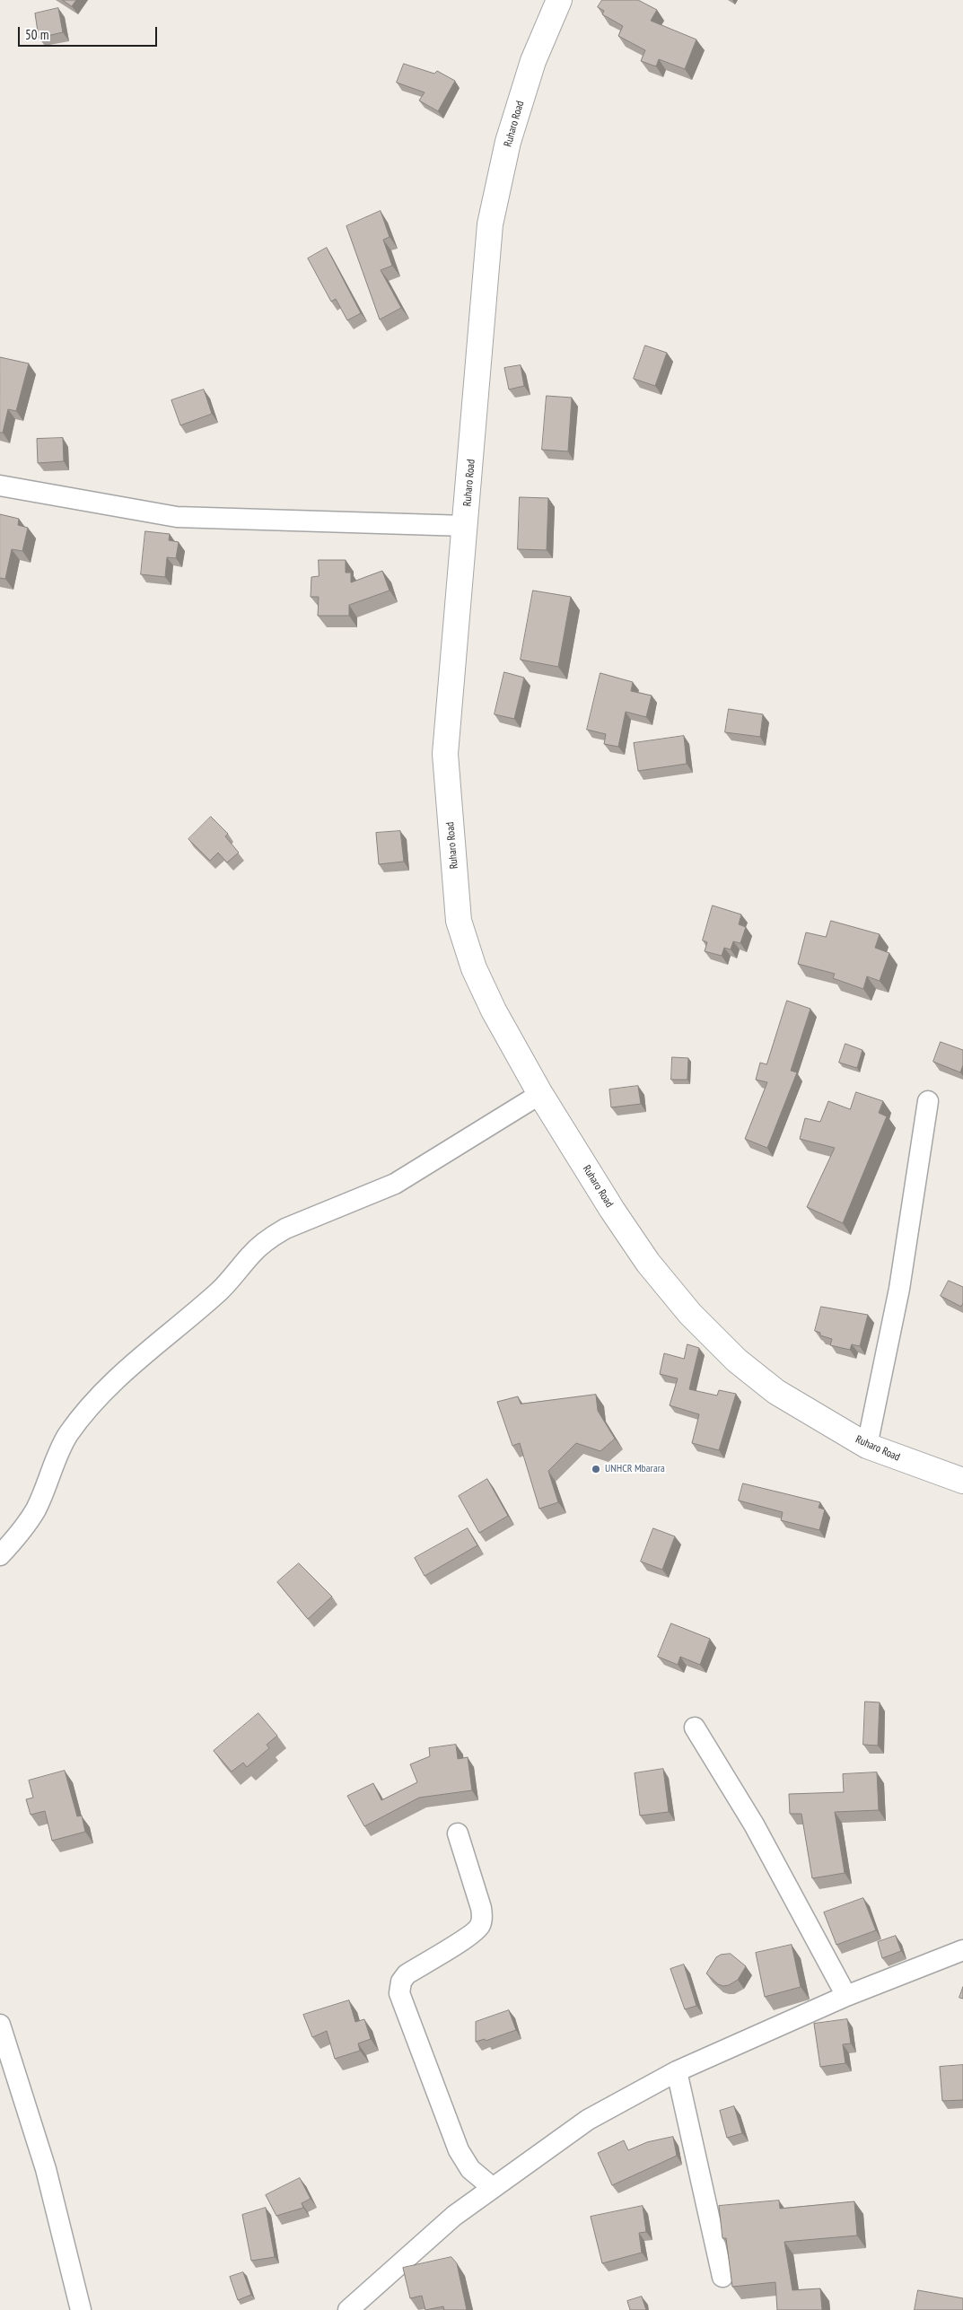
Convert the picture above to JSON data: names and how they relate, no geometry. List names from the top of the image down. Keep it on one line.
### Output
{"streets":{"street":["Ruharo Road"]},"places":["UNHCR Mbarara"],"scale_bar":"50 m"}
